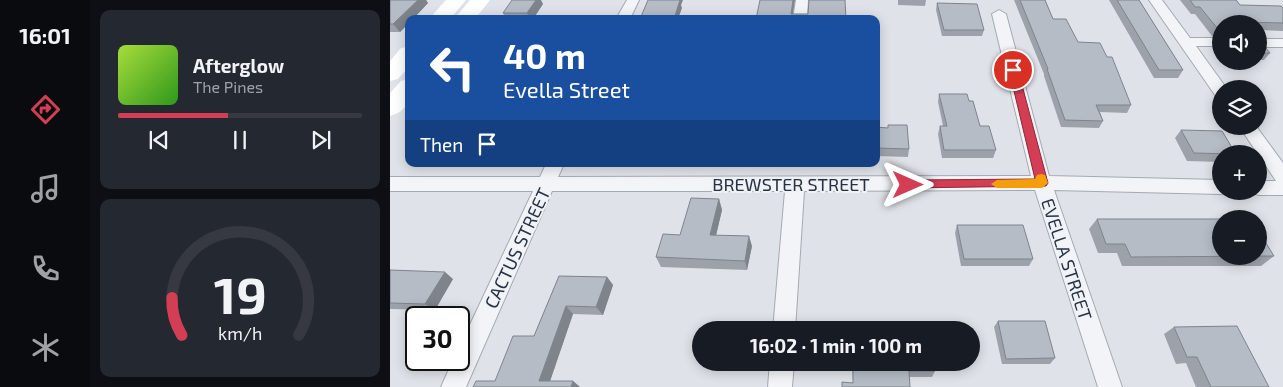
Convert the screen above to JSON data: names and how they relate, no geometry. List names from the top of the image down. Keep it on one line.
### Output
{"streets":{"street":["BREWSTER STREET","CACTUS STREET","EVELLA STREET"]},"crossings":[["BREWSTER STREET","CACTUS STREET"],["BREWSTER STREET","EVELLA STREET"]],"page":{"tabs":"16:01","map_buttons":["+","−"],"turn":["40 m","Evella Street"],"song":["Afterglow","The Pines"],"then":"Then","limit":"30","trip":"16:02 · 1 min · 100 m","gauge":["19","km/h"]}}
